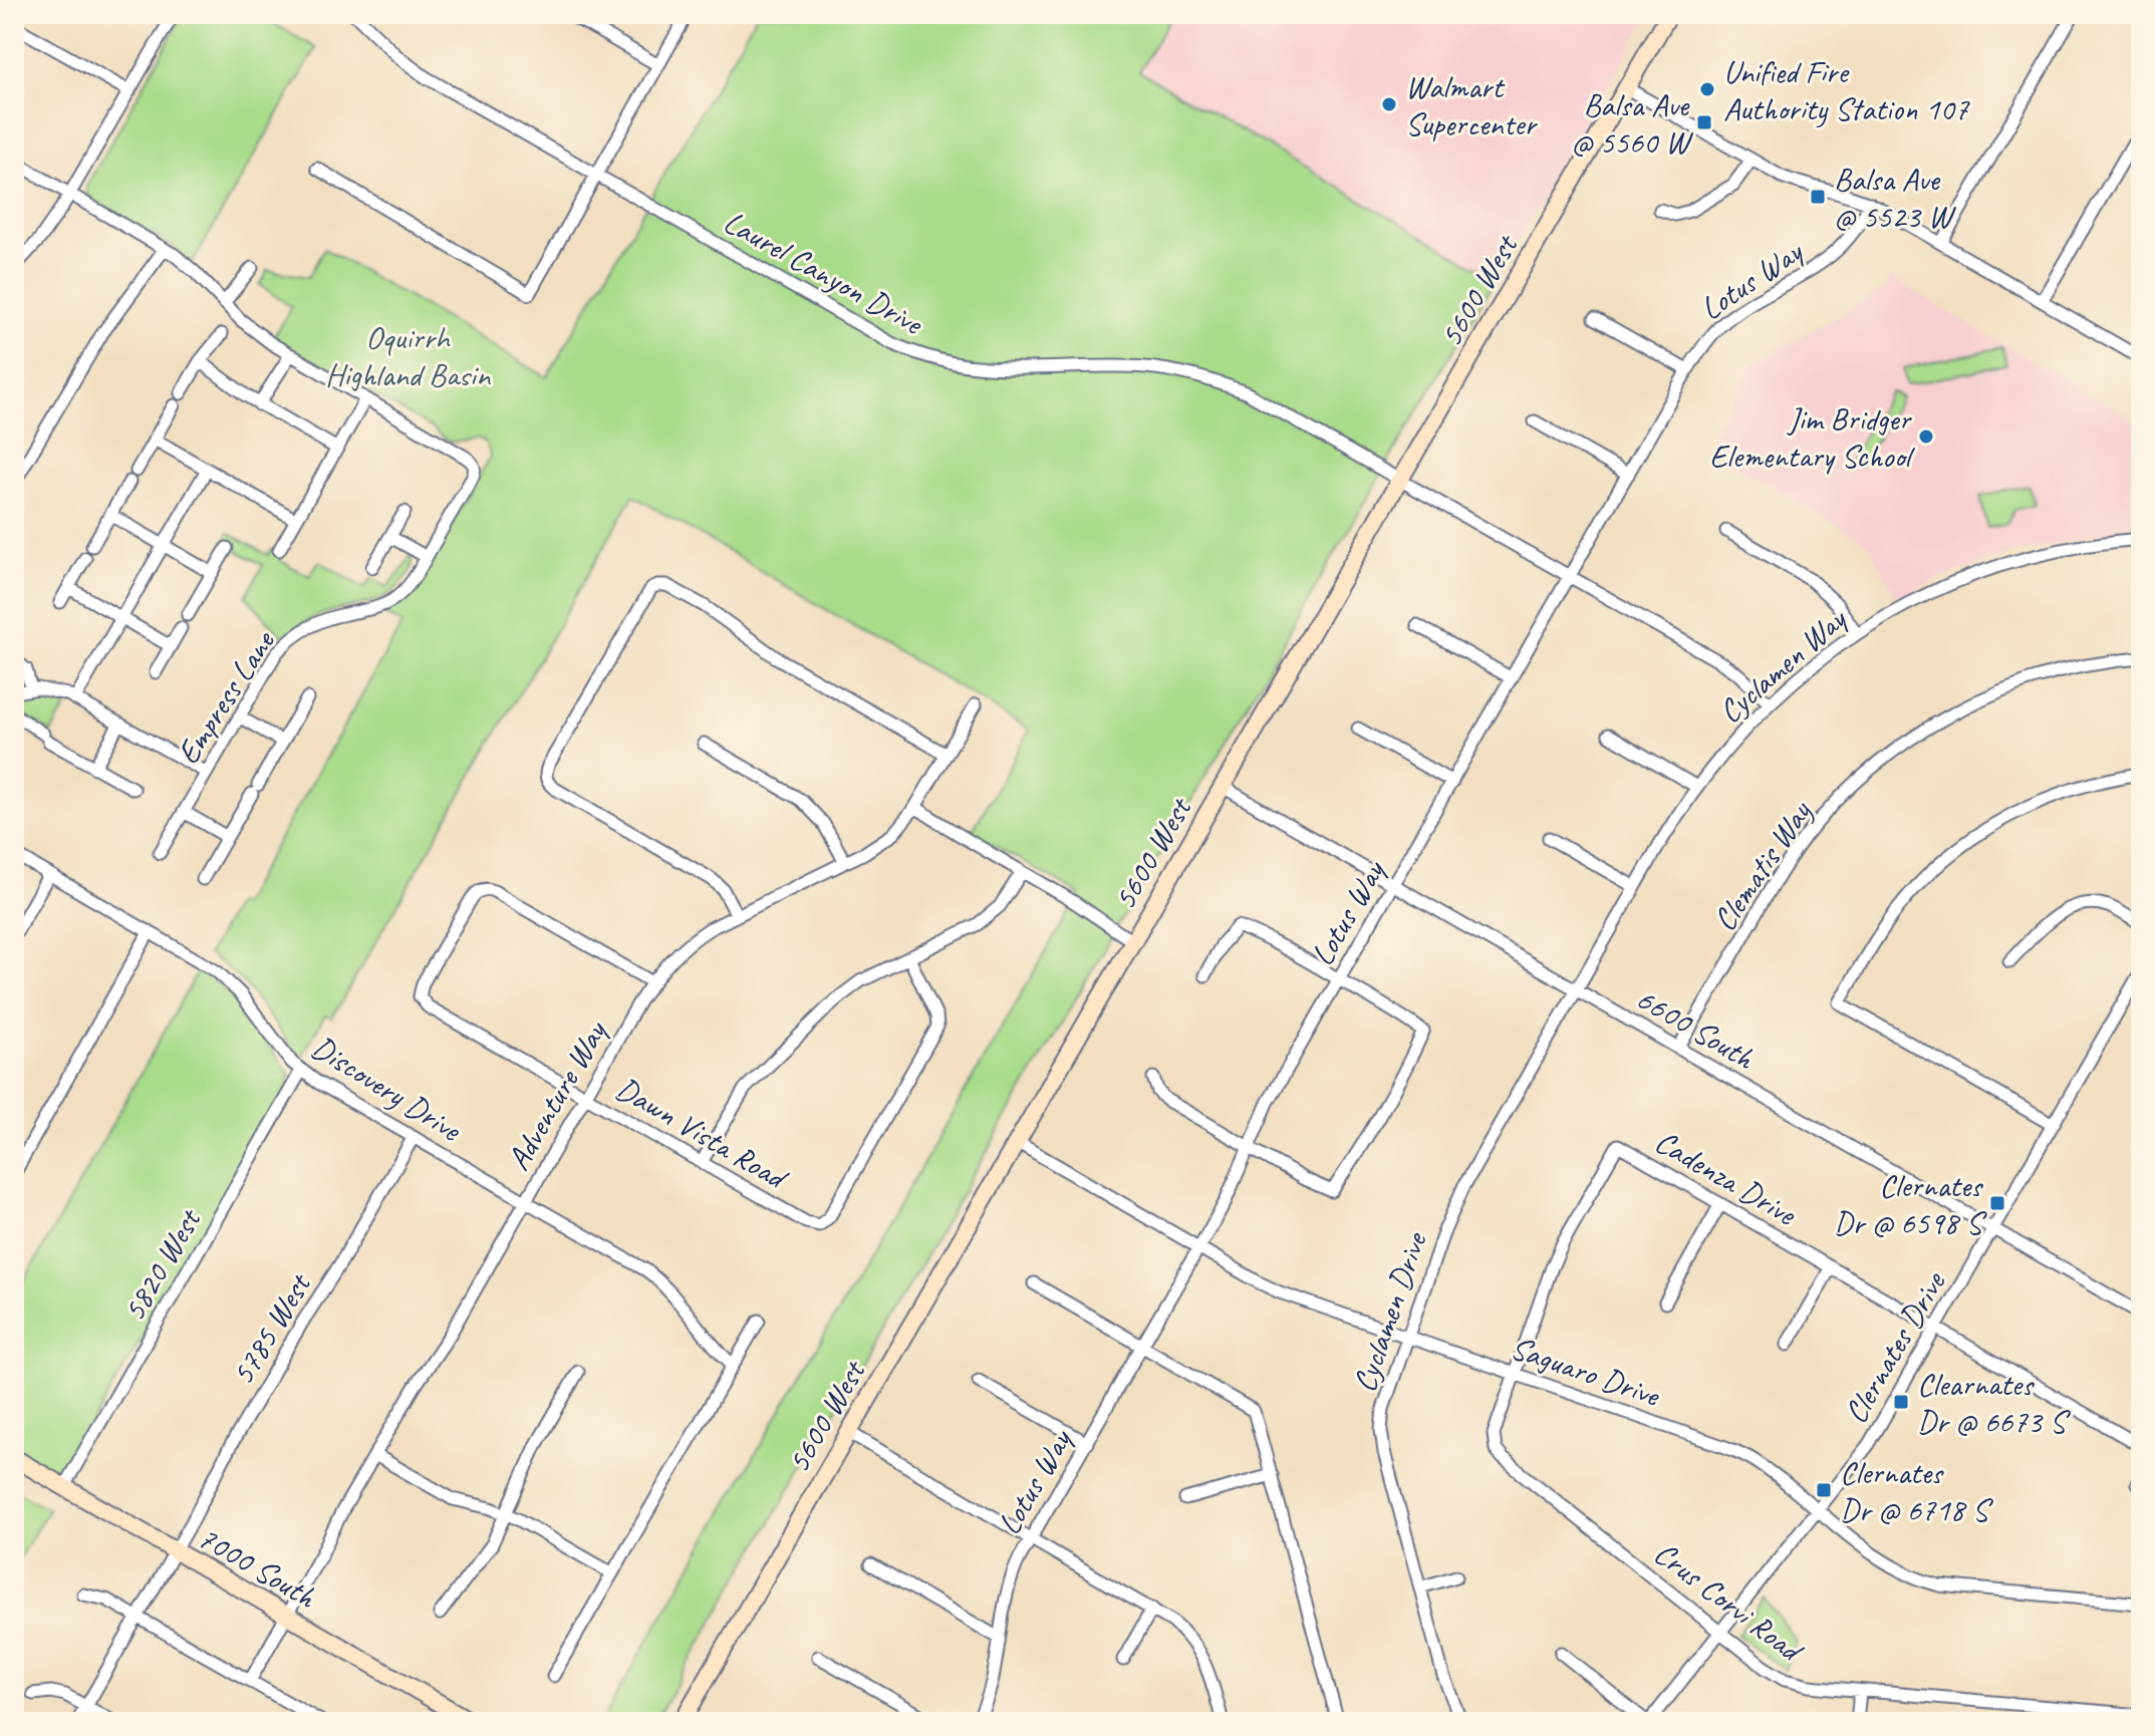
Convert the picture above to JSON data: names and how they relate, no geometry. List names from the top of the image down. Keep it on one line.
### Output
{"streets":{"main road":["5600 West","7000 South"],"street":["Laurel Canyon Drive","Lotus Way","Cyclamen Way","Empress Lane","Clematis Way","6600 South","Discovery Drive","Adventure Way","Dawn Vista Road","Cadenza Drive","5820 West","Cyclamen Drive","5785 West","Clernates Drive","Saguaro Drive","Crus Corvi Road"]},"crossings":[["Laurel Canyon Drive","Lotus Way"],["Laurel Canyon Drive","5600 West"],["Laurel Canyon Drive","Cyclamen Way"],["Lotus Way","6600 South"],["Lotus Way","Saguaro Drive"],["5600 West","6600 South"],["5600 West","Saguaro Drive"],["Cyclamen Way","6600 South"],["Cyclamen Way","Cyclamen Drive"],["Clematis Way","6600 South"],["6600 South","Cyclamen Drive"],["6600 South","Clernates Drive"],["Discovery Drive","Adventure Way"],["Discovery Drive","5820 West"],["Discovery Drive","5785 West"],["Adventure Way","Dawn Vista Road"],["Adventure Way","7000 South"],["Cadenza Drive","Clernates Drive"],["Cadenza Drive","Crus Corvi Road"],["5820 West","7000 South"],["Cyclamen Drive","Saguaro Drive"],["5785 West","7000 South"],["Clernates Drive","Saguaro Drive"],["Clernates Drive","Crus Corvi Road"],["Saguaro Drive","Crus Corvi Road"]],"parks":["Oquirrh Highland Basin"],"places":{"other":["Unified Fire Authority Station 107","Walmart Supercenter","Jim Bridger Elementary School"],"transit":["Balsa Ave @ 5560 W","Balsa Ave @ 5523 W","Clernates Dr @ 6598 S","Clearnates Dr @ 6673 S","Clernates Dr @ 6718 S"]}}
